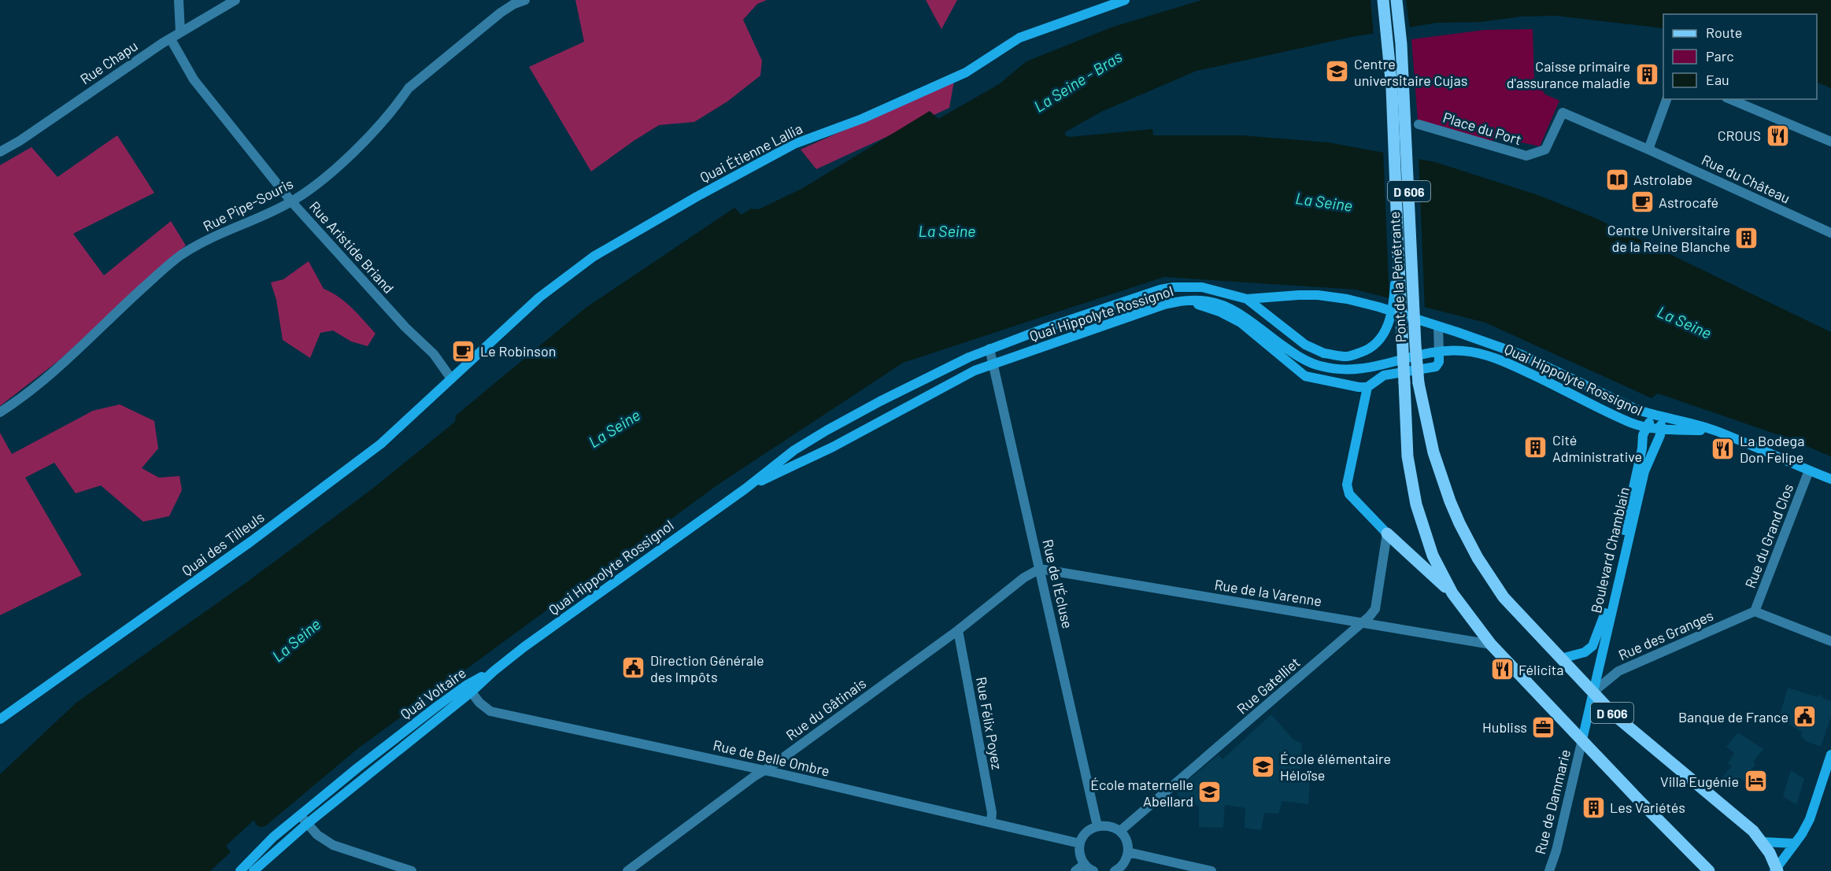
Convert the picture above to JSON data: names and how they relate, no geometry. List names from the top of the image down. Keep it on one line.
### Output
{"streets":{"main road":["D 606","Pont de la Pénétrante"],"street":["Rue Chapu","Place du Port","Quai Étienne Lallia","Rue du Château","Rue Pipe-Souris","Rue Aristide Briand","Quai Hippolyte Rossignol","Rue du Grand Clos","Quai des Tilleuls","Boulevard Chamblain","Rue de l'Écluse","Rue de la Varenne","Rue des Granges","Rue Gatelliet","Quai Voltaire","Rue du Gâtinais","Rue Félix Poyez","Rue de Belle Ombre","Rue de Dammarie"]},"crossings":[["Rue Chapu","Rue Aristide Briand"],["Place du Port","Rue du Château"],["Quai Étienne Lallia","Rue Aristide Briand"],["Quai Étienne Lallia","Quai des Tilleuls"],["D 606","Pont de la Pénétrante"],["D 606","Boulevard Chamblain"],["D 606","Rue de la Varenne"],["D 606","Rue des Granges"],["D 606","Rue de Dammarie"],["Rue Pipe-Souris","Rue Aristide Briand"],["Rue Aristide Briand","Quai des Tilleuls"],["Pont de la Pénétrante","Boulevard Chamblain"],["Quai Hippolyte Rossignol","Rue du Grand Clos"],["Quai Hippolyte Rossignol","Boulevard Chamblain"],["Quai Hippolyte Rossignol","Rue de l'Écluse"],["Quai Hippolyte Rossignol","Quai Voltaire"],["Rue du Grand Clos","Rue des Granges"],["Boulevard Chamblain","Rue des Granges"],["Boulevard Chamblain","Rue de Dammarie"],["Rue de l'Écluse","Rue de la Varenne"],["Rue de l'Écluse","Rue du Gâtinais"],["Rue de la Varenne","Rue Gatelliet"],["Rue de la Varenne","Rue du Gâtinais"],["Quai Voltaire","Rue de Belle Ombre"],["Rue du Gâtinais","Rue Félix Poyez"],["Rue du Gâtinais","Rue de Belle Ombre"],["Rue Félix Poyez","Rue de Belle Ombre"]],"water":["La Seine - Bras","La Seine"],"places":{"school or university":["Centre universitaire Cujas","École élémentaire Héloïse","École maternelle Abellard"],"building":["Caisse primaire d'assurance maladie","Centre Universitaire de la Reine Blanche","Cité Administrative","Les Variétés"],"restaurant":["CROUS","La Bodega Don Felipe","Félicita"],"library":["Astrolabe"],"cafe":["Astrocafé","Le Robinson"],"public building":["Direction Générale des Impôts","Banque de France"],"office":["Hubliss"],"hotel":["Villa Eugénie"]},"legend":["Route","Parc","Eau"]}
